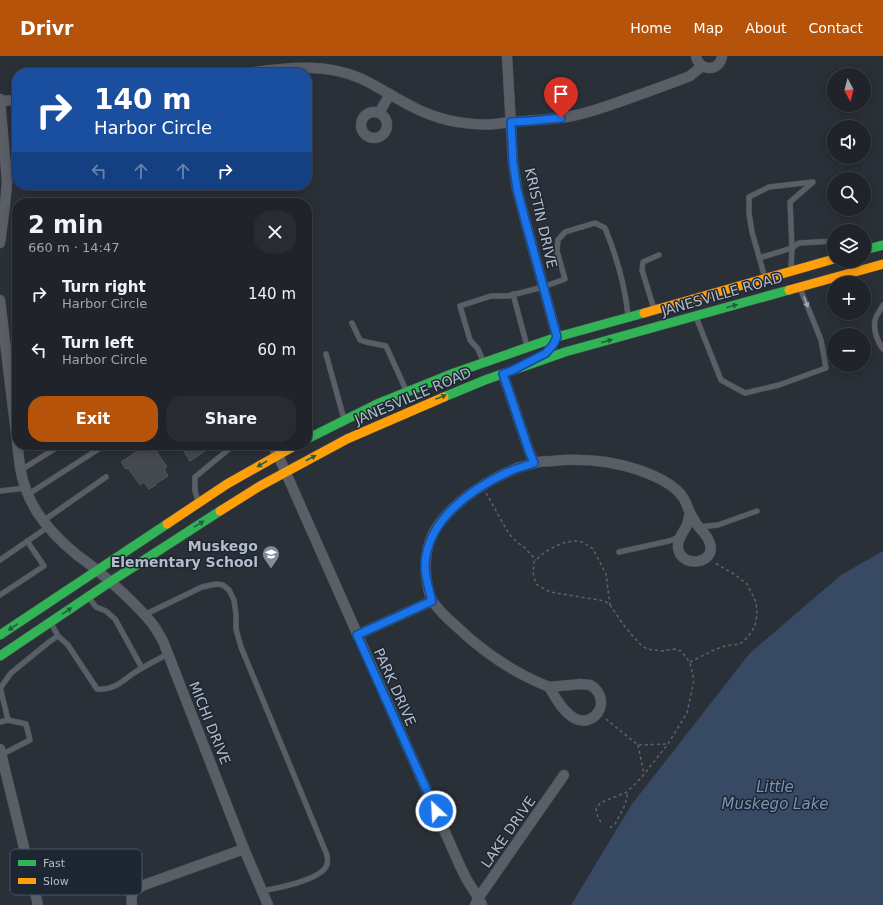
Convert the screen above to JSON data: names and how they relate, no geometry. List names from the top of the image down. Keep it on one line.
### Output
{"streets":{"main road":["JANESVILLE ROAD"],"street":["KRISTIN DRIVE","PARK DRIVE","MICHI DRIVE","LAKE DRIVE"]},"crossings":[["KRISTIN DRIVE","JANESVILLE ROAD"],["JANESVILLE ROAD","PARK DRIVE"],["JANESVILLE ROAD","MICHI DRIVE"],["PARK DRIVE","LAKE DRIVE"]],"water":["Little Muskego Lake"],"places":{"school or university":["Muskego Elementary School"]},"legend":["Fast","Slow"],"north":"bottom","page":{"header":"Drivr","nav":["Home","Map","About","Contact"],"map_buttons":["+","−"],"turn":["140 m","Harbor Circle"],"heading":["2 min","660 m · 14:47"],"list":[{"name":"Turn right","note":"Harbor Circle","value":"140 m"},{"name":"Turn left","note":"Harbor Circle","value":"60 m"}],"buttons":["Exit","Share"]}}
